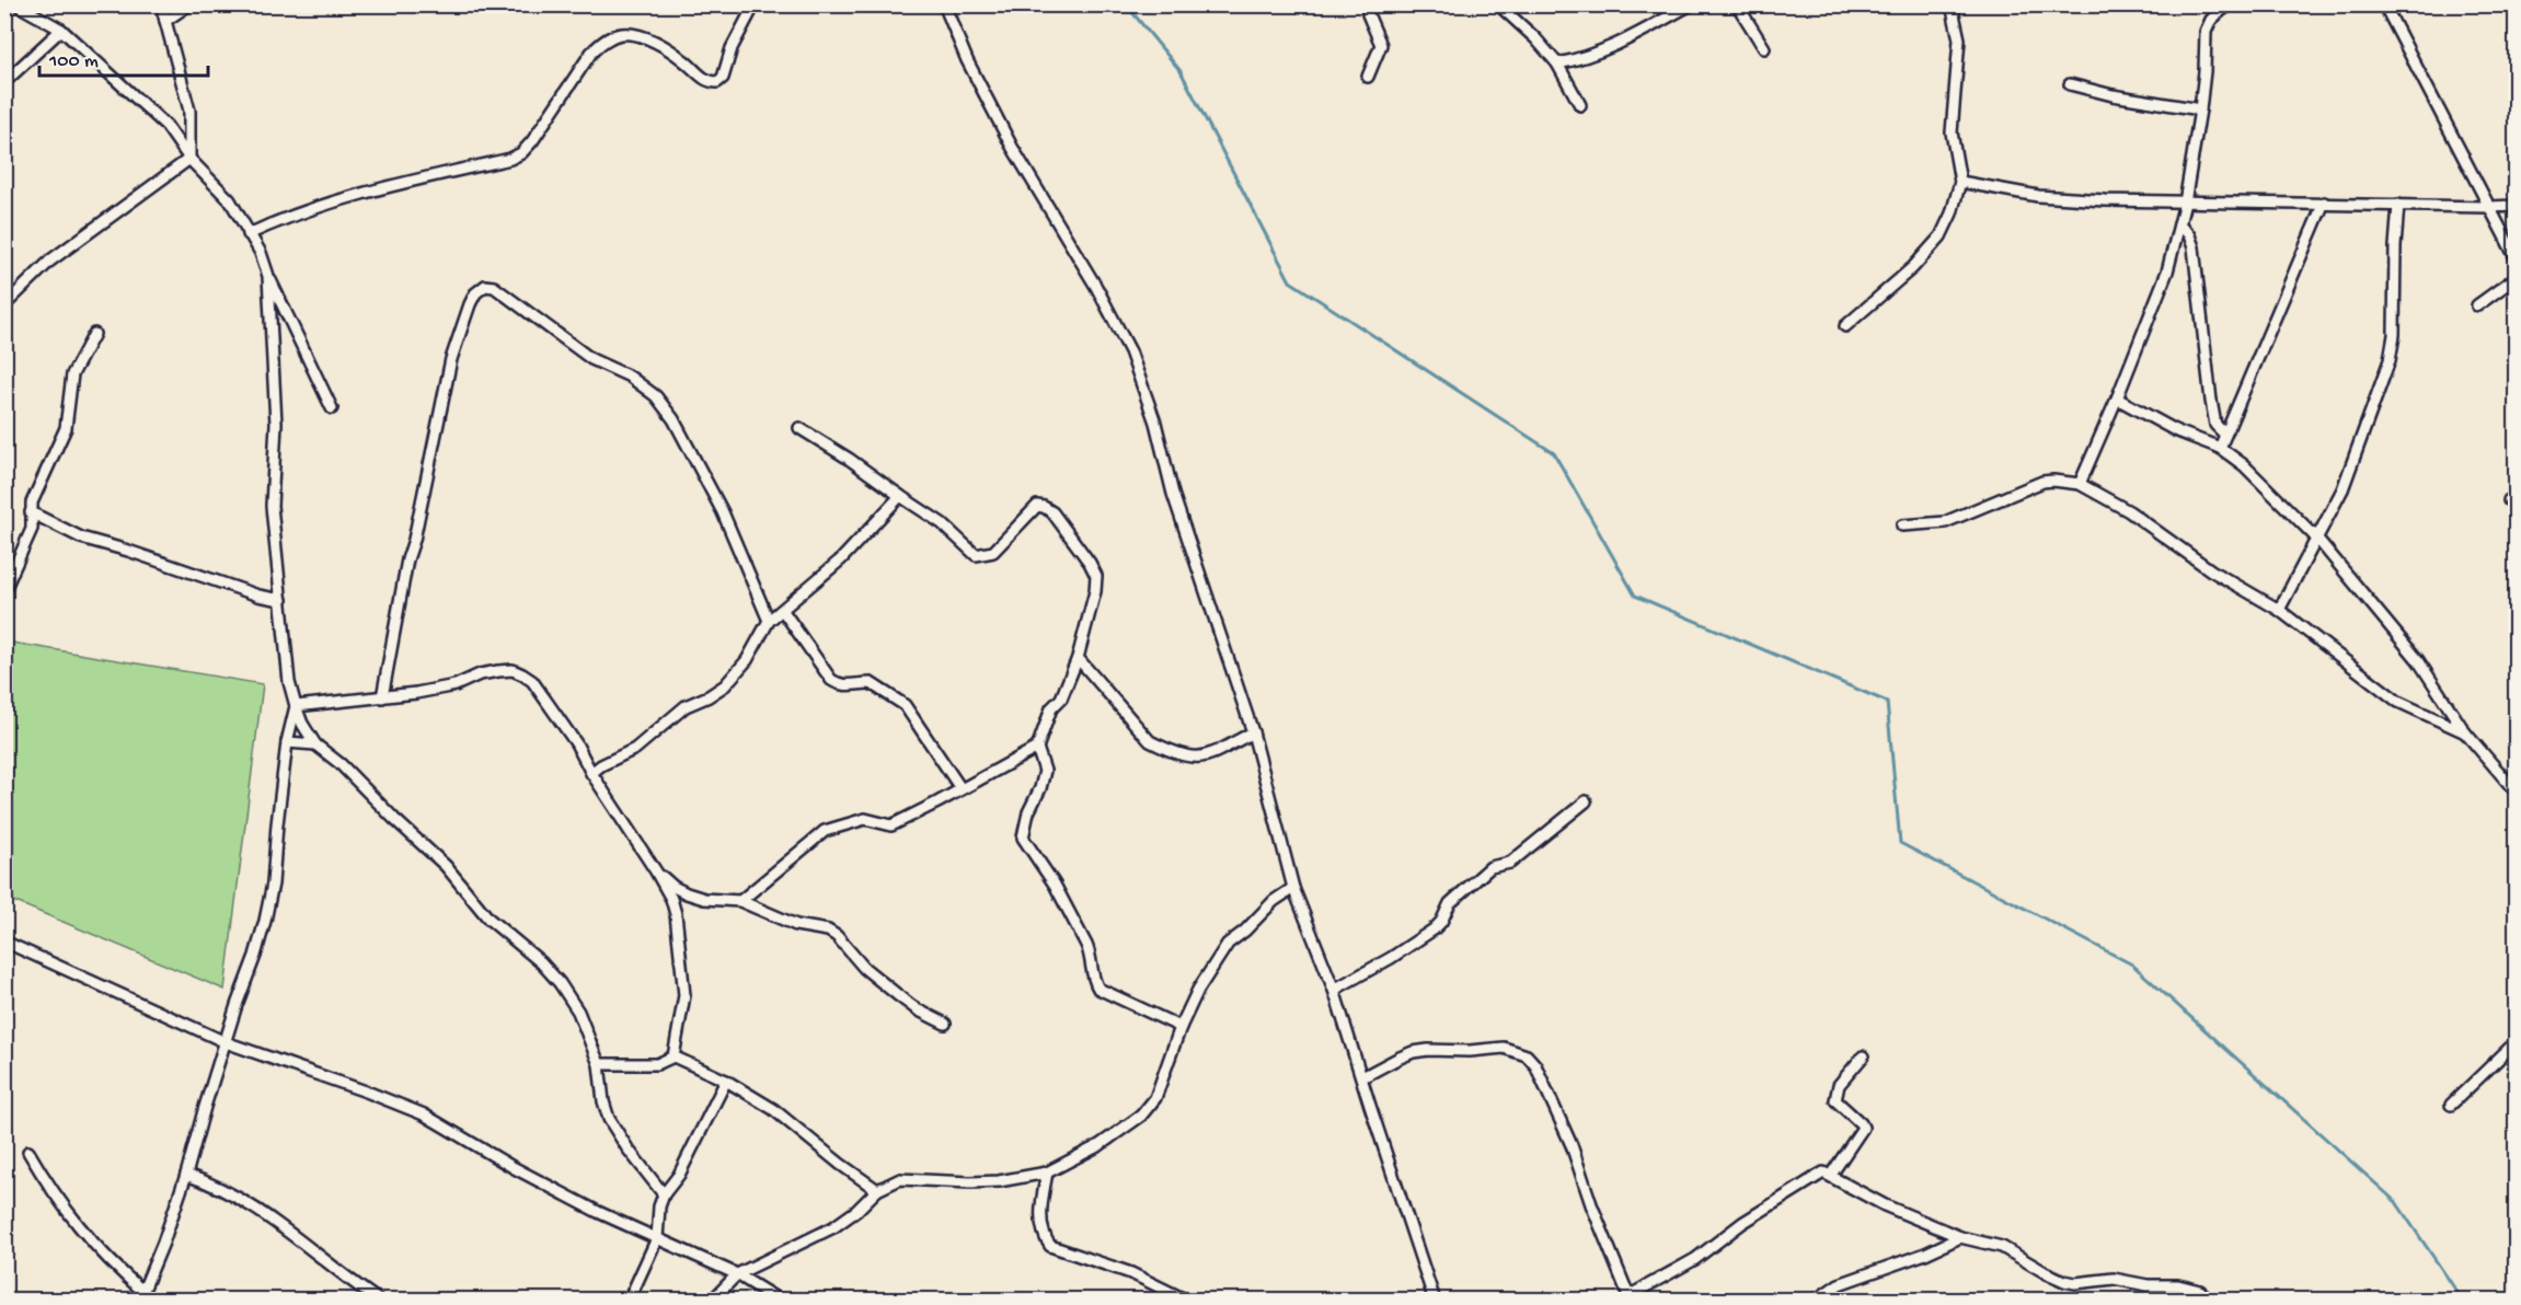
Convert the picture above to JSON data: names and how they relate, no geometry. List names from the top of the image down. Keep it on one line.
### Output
{"scale_bar":"100 m"}
